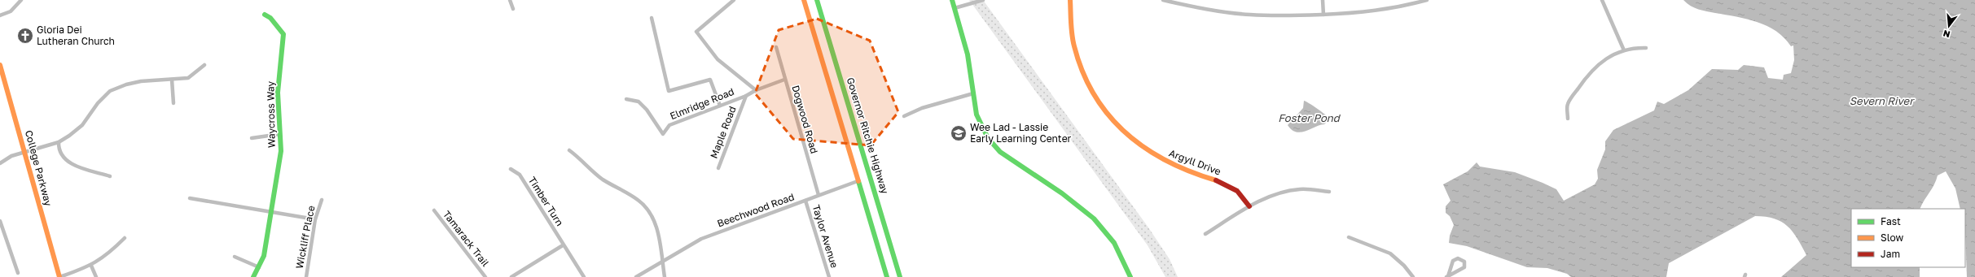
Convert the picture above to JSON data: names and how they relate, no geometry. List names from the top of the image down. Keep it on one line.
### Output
{"streets":{"main road":["Waycross Way","Governor Ritchie Highway","Argyll Drive","College Parkway"],"street":["Elmridge Road","Dogwood Road","Maple Road","Timber Turn","Beechwood Road","Taylor Avenue","Wickliff Place","Tamarack Trail"]},"crossings":[["Elmridge Road","Maple Road"],["Dogwood Road","Beechwood Road"],["Beechwood Road","Taylor Avenue"]],"water":["Severn River","Foster Pond"],"places":{"church":["Gloria Dei Lutheran Church"],"school or university":["Wee Lad - Lassie Early Learning Center"]},"legend":["Fast","Slow","Jam"],"north":"bottom"}
